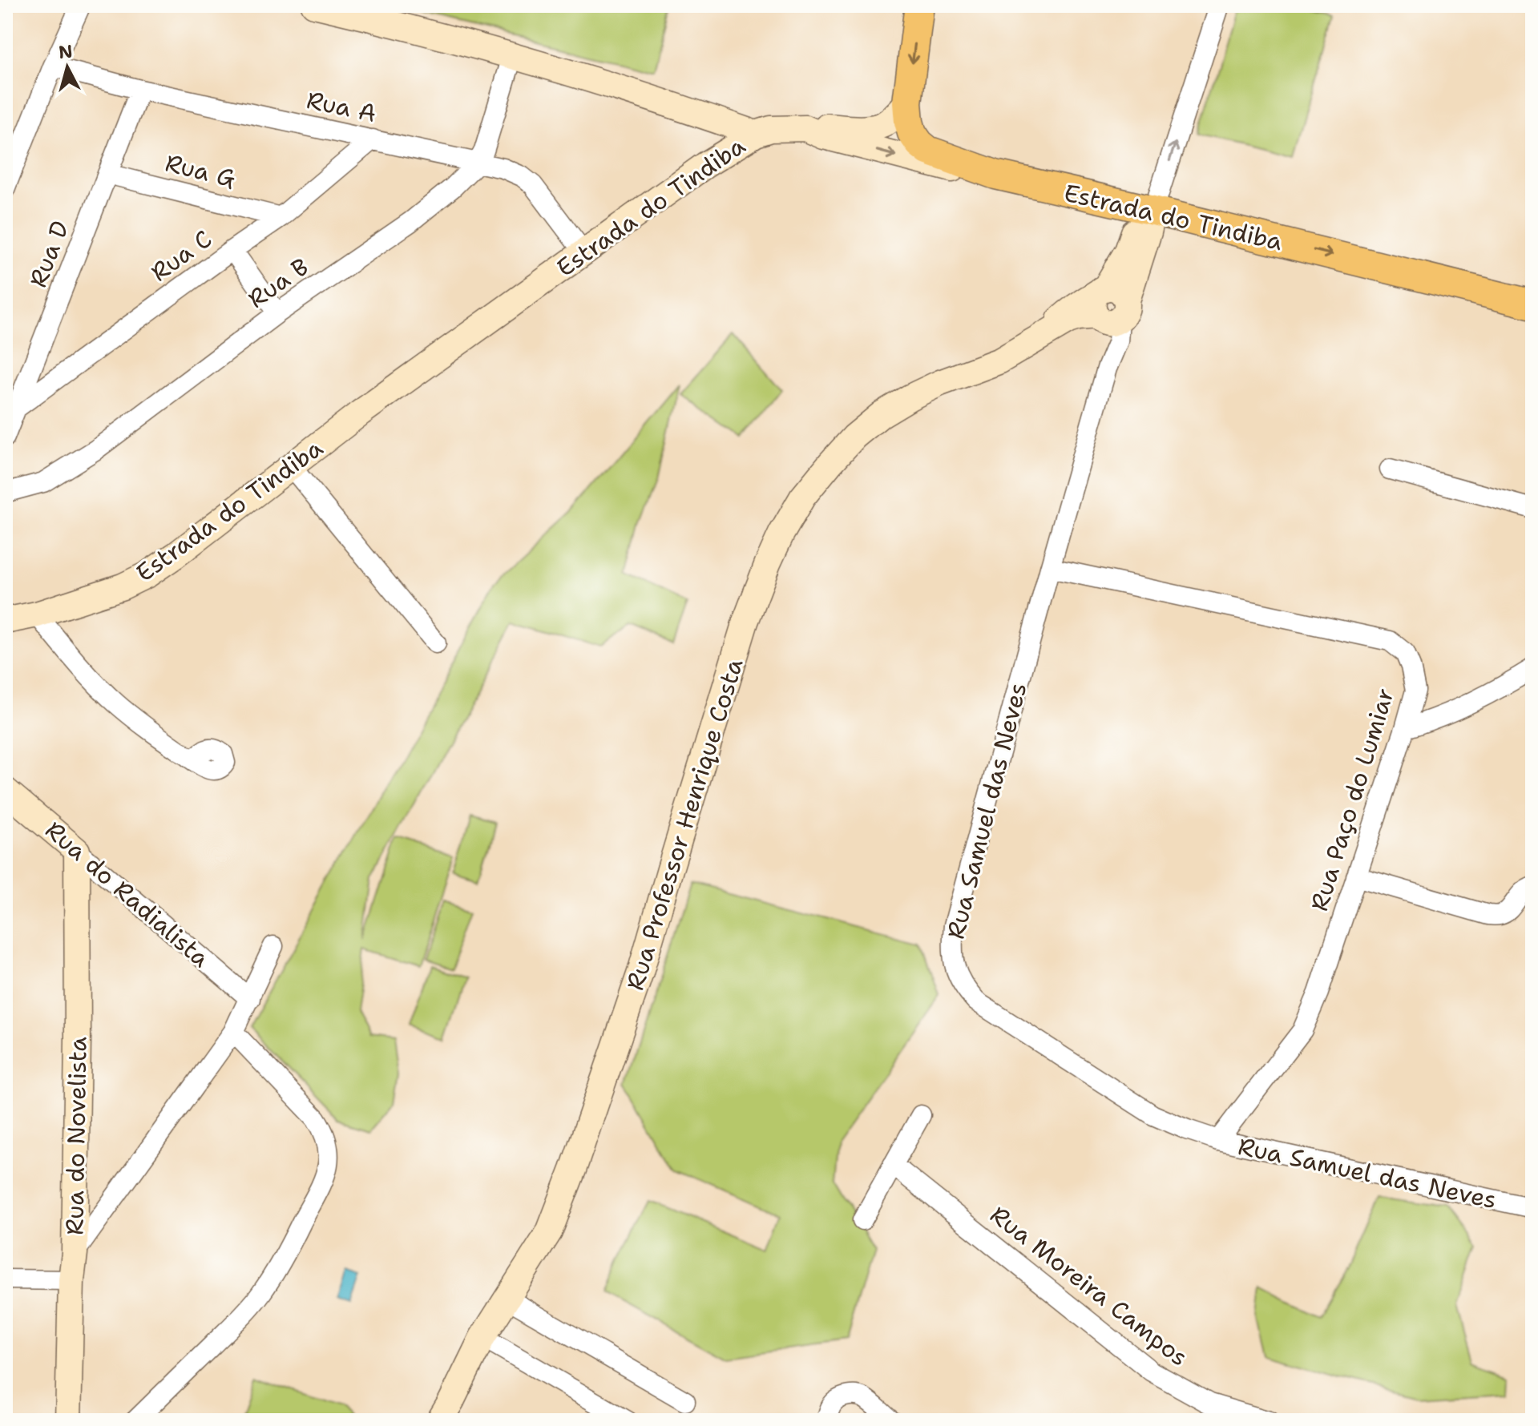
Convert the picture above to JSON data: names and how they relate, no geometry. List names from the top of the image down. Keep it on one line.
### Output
{"streets":{"main road":["Estrada do Tindiba"],"street":["Rua A","Rua G","Rua D","Rua C","Rua B","Rua Paço do Lumiar","Rua Samuel das Neves","Rua Professor Henrique Costa","Rua do Radialista","Rua do Novelista","Rua Moreira Campos"]},"crossings":[["Rua A","Estrada do Tindiba"],["Rua A","Rua D"],["Rua A","Rua C"],["Rua A","Rua B"],["Rua G","Rua D"],["Rua G","Rua C"],["Estrada do Tindiba","Rua Samuel das Neves"],["Rua D","Rua C"],["Rua Paço do Lumiar","Rua Samuel das Neves"],["Rua Samuel das Neves","Rua Professor Henrique Costa"],["Rua do Radialista","Rua do Novelista"]],"one_way":["Estrada do Tindiba"],"north":"top"}
